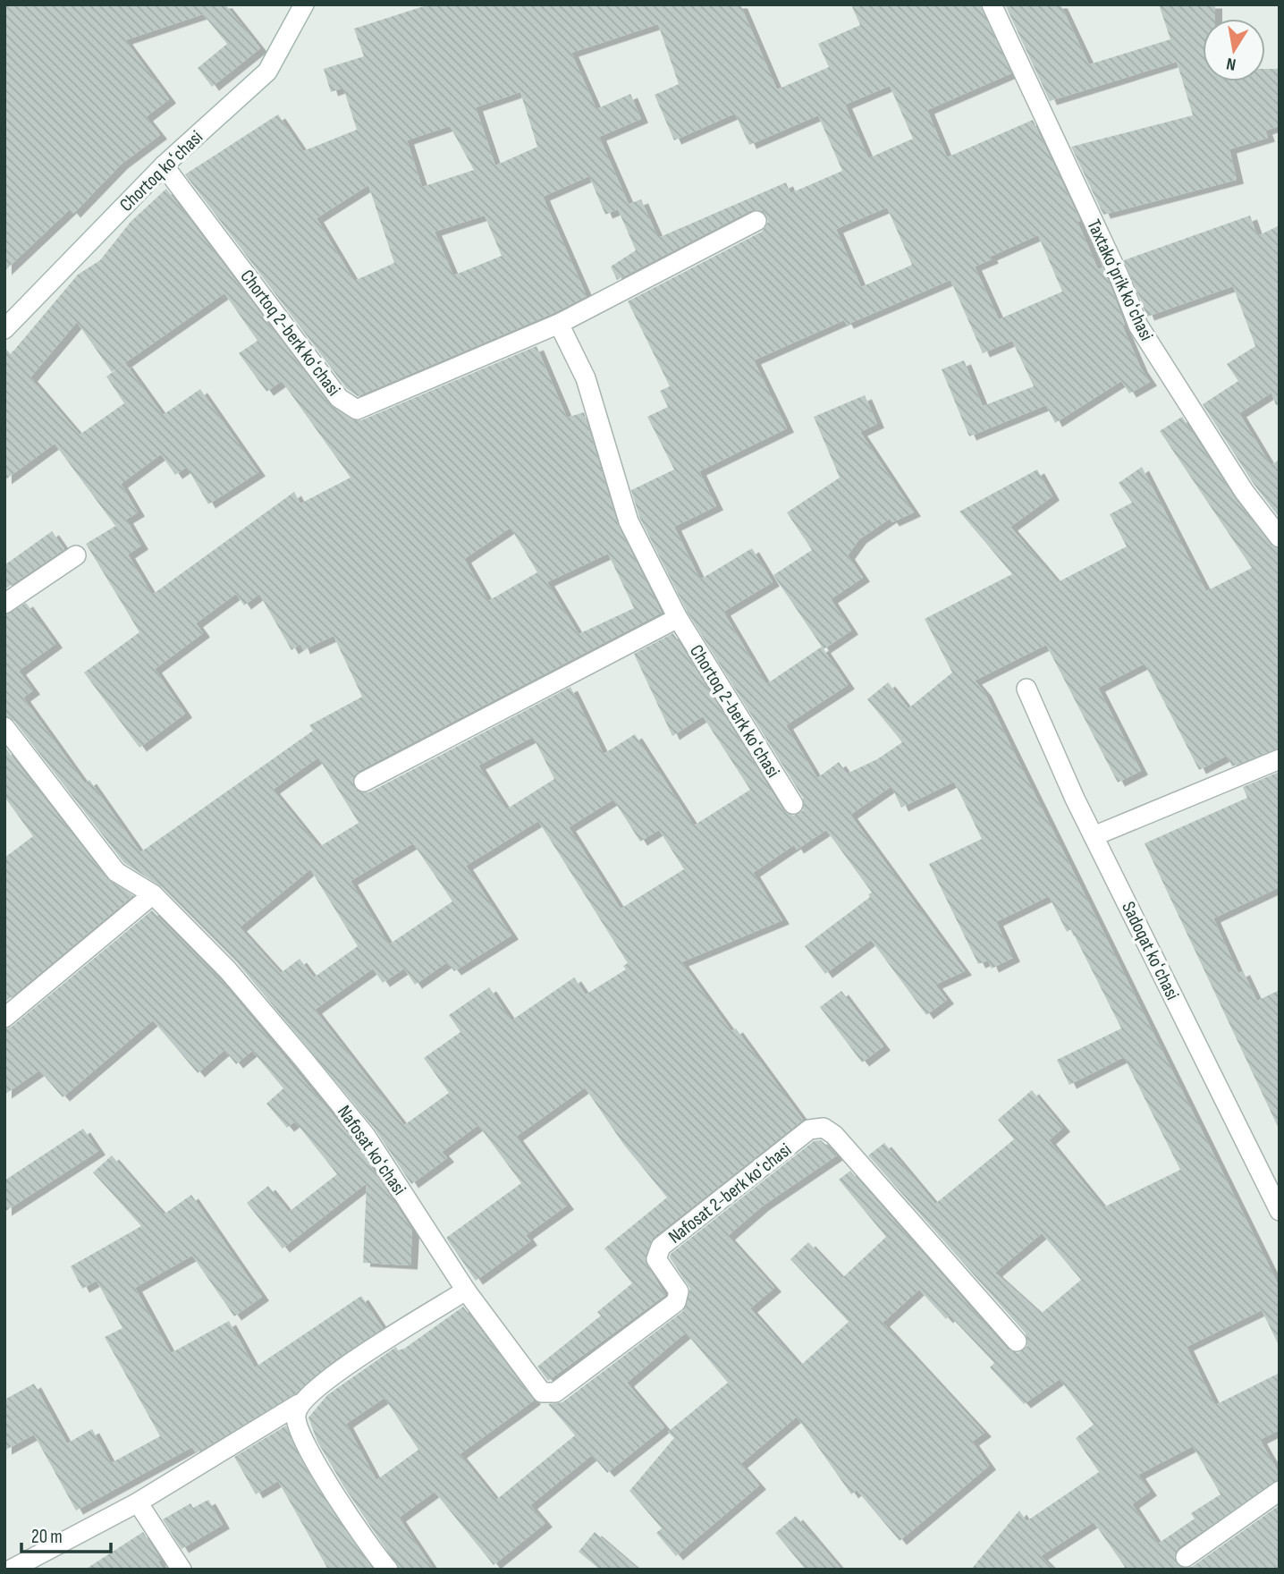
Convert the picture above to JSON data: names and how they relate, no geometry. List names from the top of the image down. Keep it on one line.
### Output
{"streets":{"street":["Chortoq koʻchasi","Taxtakoʻprik koʻchasi","Chortoq 2-berk koʻchasi","Sadoqat koʻchasi","Nafosat koʻchasi","Nafosat 2-berk koʻchasi"]},"crossings":[["Chortoq koʻchasi","Chortoq 2-berk koʻchasi"],["Nafosat koʻchasi","Nafosat 2-berk koʻchasi"]],"scale_bar":"20 m","north":"bottom"}
